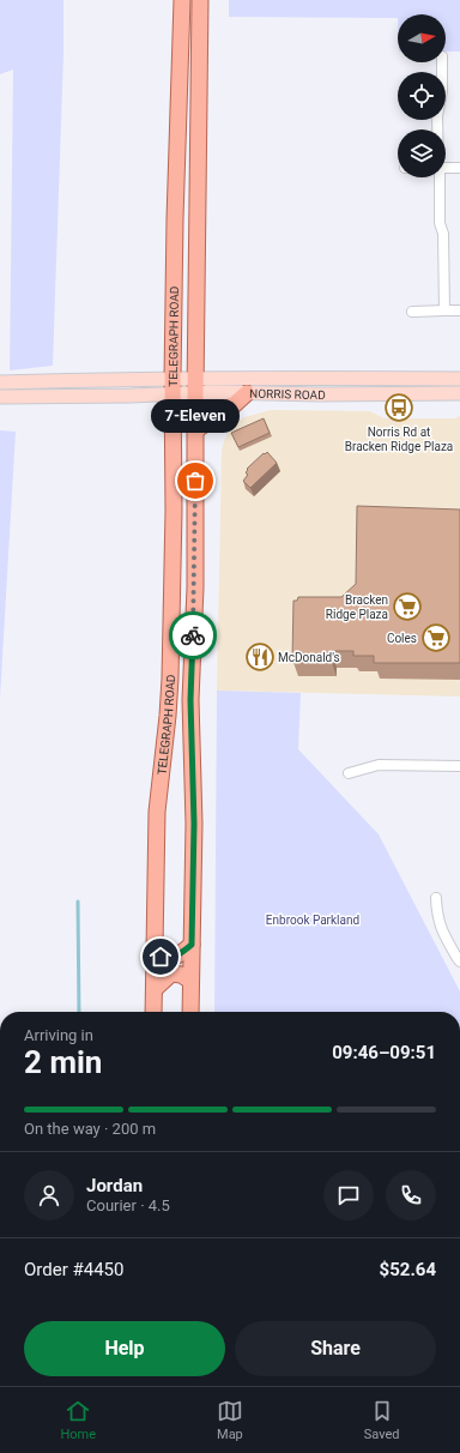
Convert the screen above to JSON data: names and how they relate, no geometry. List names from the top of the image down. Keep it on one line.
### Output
{"streets":{"main road":["TELEGRAPH ROAD","NORRIS ROAD"]},"crossings":[["TELEGRAPH ROAD","NORRIS ROAD"]],"parks":["Enbrook Parkland"],"places":{"bus stop":["Norris Rd at Bracken Ridge Plaza"],"other":["7-Eleven"],"supermarket":["Bracken Ridge Plaza","Coles"],"restaurant":["McDonald's"]},"north":"right","page":{"bubble":"7-Eleven","heading":["2 min","Arriving in","09:46–09:51"],"panel":["Jordan","Courier · 4.5","Order #4450","$52.64"],"bar":"On the way · 200 m","buttons":["Help","Share"],"tabs":["Home","Map","Saved"]}}
